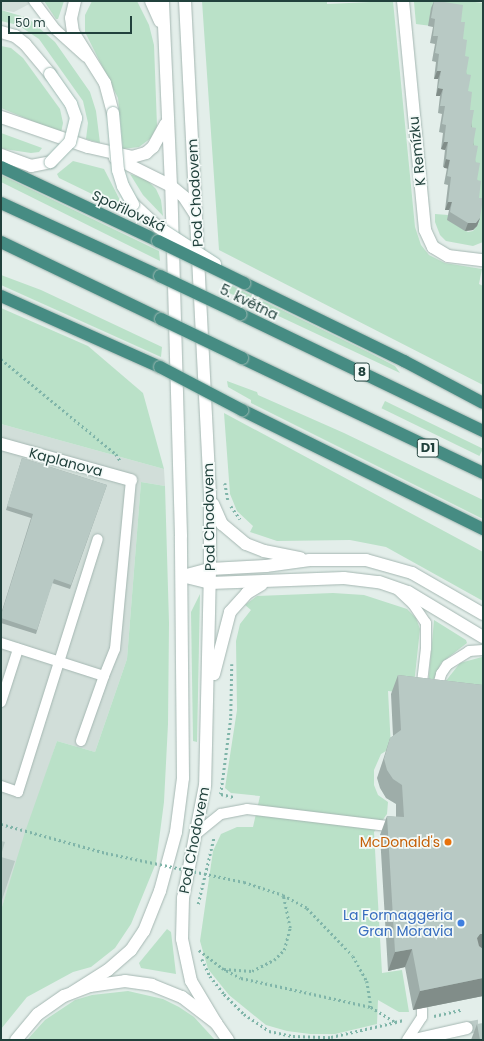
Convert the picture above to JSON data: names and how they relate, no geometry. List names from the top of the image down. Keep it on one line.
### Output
{"streets":{"highway":["Spořilovská","5. května","8","D1"],"main road":["K Remízku","Pod Chodovem","Kaplanova"]},"places":["McDonald's","La Formaggeria Gran Moravia"],"scale_bar":"50 m"}
